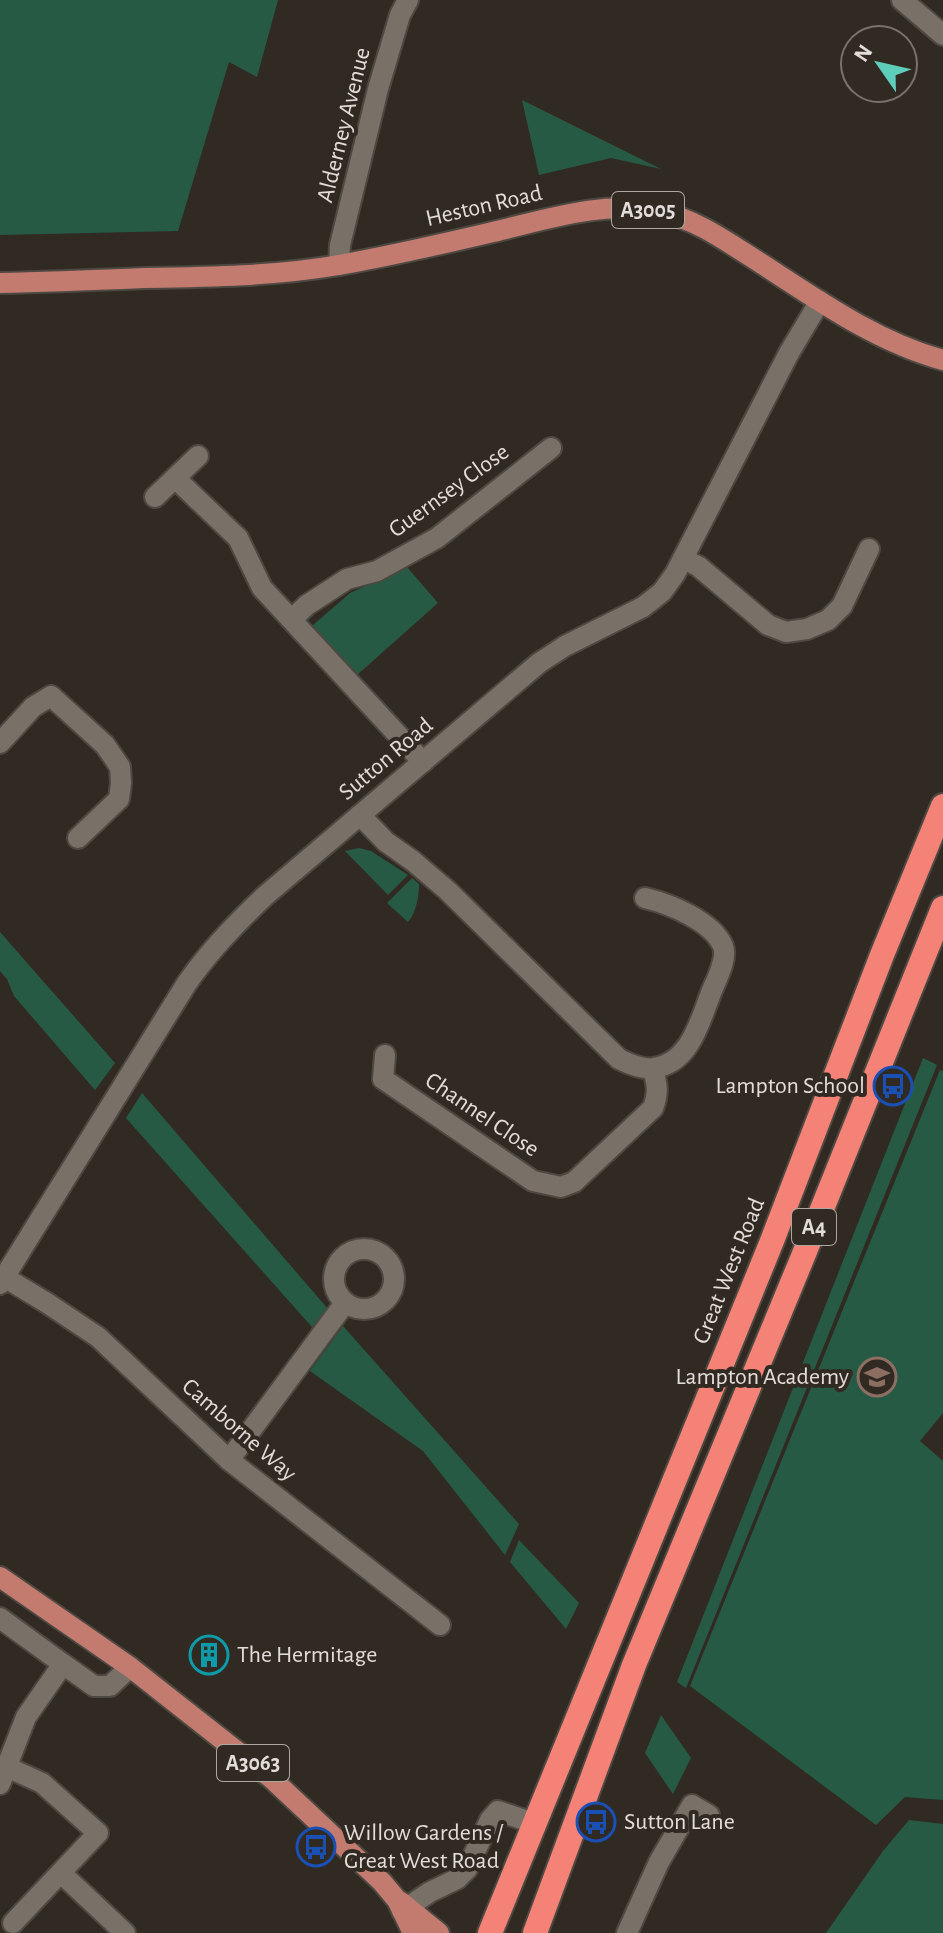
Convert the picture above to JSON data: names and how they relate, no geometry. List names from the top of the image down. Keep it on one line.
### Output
{"streets":{"highway":["A4","Great West Road"],"main road":["Heston Road","A3005","A3063"],"street":["Alderney Avenue","Guernsey Close","Sutton Road","Channel Close","Camborne Way"]},"crossings":[["Alderney Avenue","Heston Road"],["Heston Road","Sutton Road"],["Sutton Road","Camborne Way"]],"places":{"bus stop":["Lampton School","Sutton Lane","Willow Gardens / Great West Road"],"school or university":["Lampton Academy"],"building":["The Hermitage"]},"north":"top left"}
